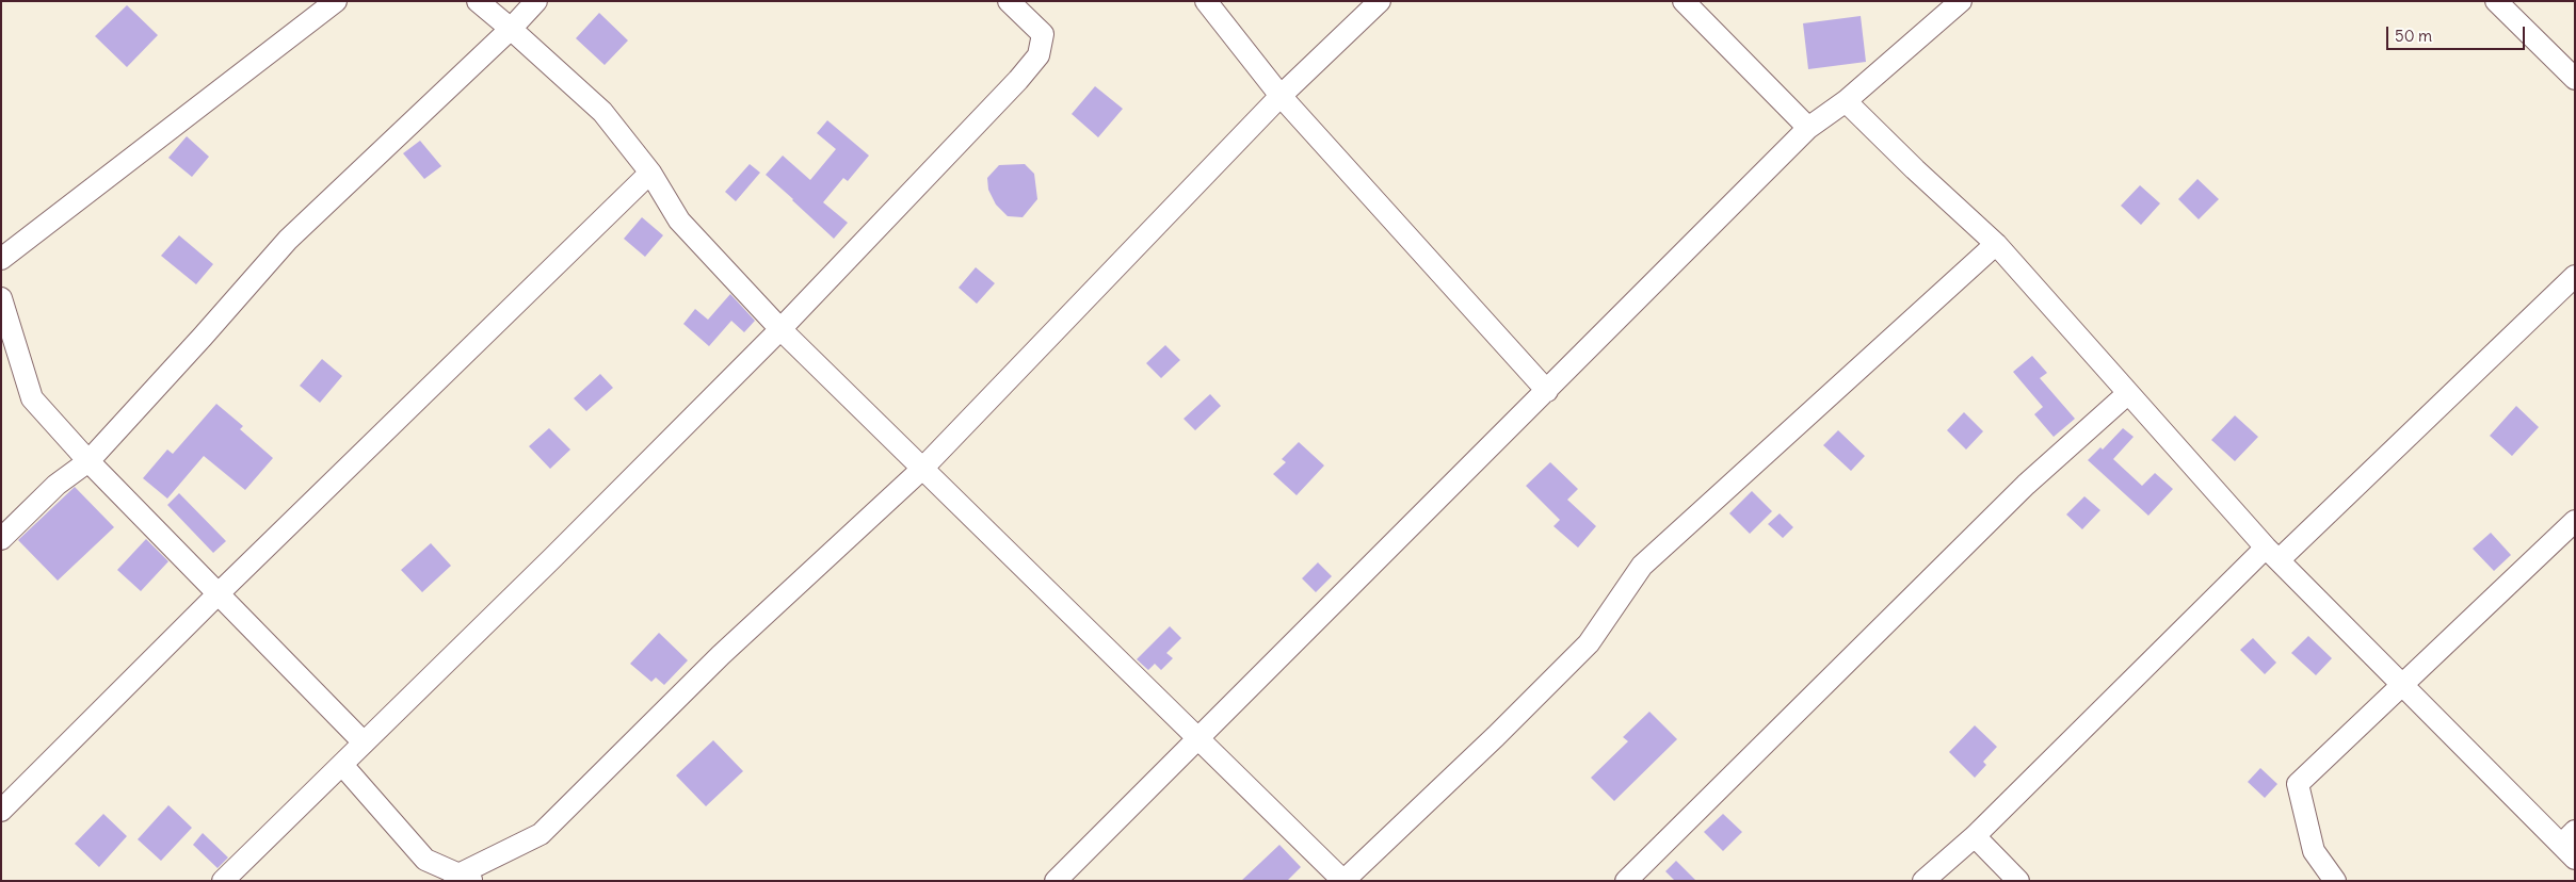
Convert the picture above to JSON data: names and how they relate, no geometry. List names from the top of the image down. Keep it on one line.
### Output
{"scale_bar":"50 m"}
